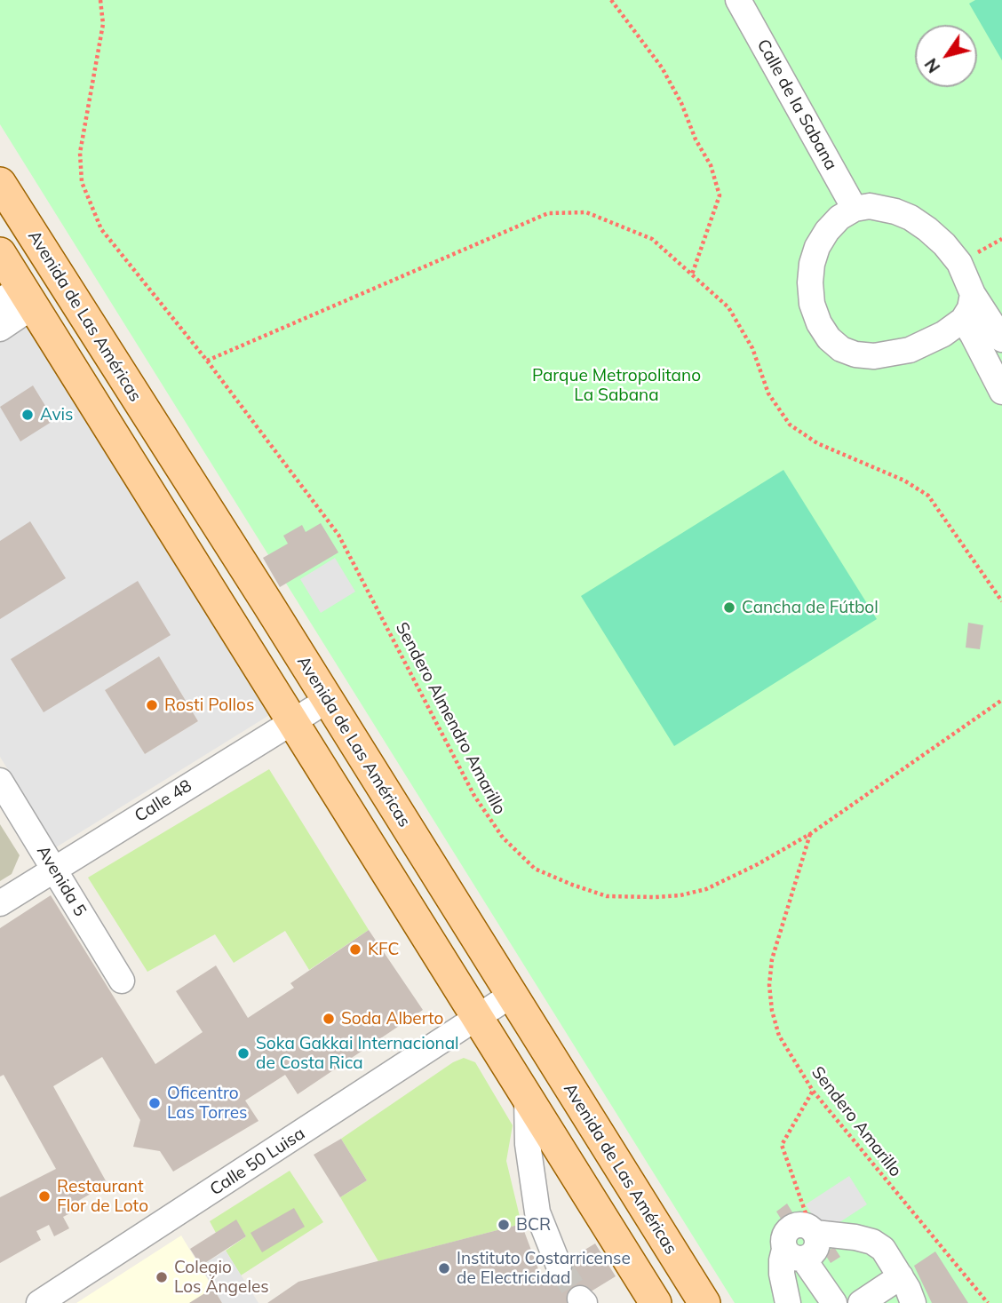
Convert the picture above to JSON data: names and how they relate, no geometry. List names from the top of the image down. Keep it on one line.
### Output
{"streets":{"main road":["Avenida de Las Américas"],"street":["Calle de la Sabana","Calle 48","Avenida 5","Calle 50 Luisa"],"path":["Sendero Almendro Amarillo","Sendero Amarillo"]},"crossings":[["Avenida de Las Américas","Calle 48"],["Avenida de Las Américas","Calle 50 Luisa"],["Sendero Almendro Amarillo","Sendero Amarillo"],["Calle 48","Avenida 5"]],"parks":["Parque Metropolitano La Sabana"],"places":["Avis","Cancha de Fútbol","Rosti Pollos","KFC","Soda Alberto","Soka Gakkai Internacional de Costa Rica","Oficentro Las Torres","Restaurant Flor de Loto","BCR","Instituto Costarricense de Electricidad","Colegio Los Ángeles"],"north":"bottom left"}
